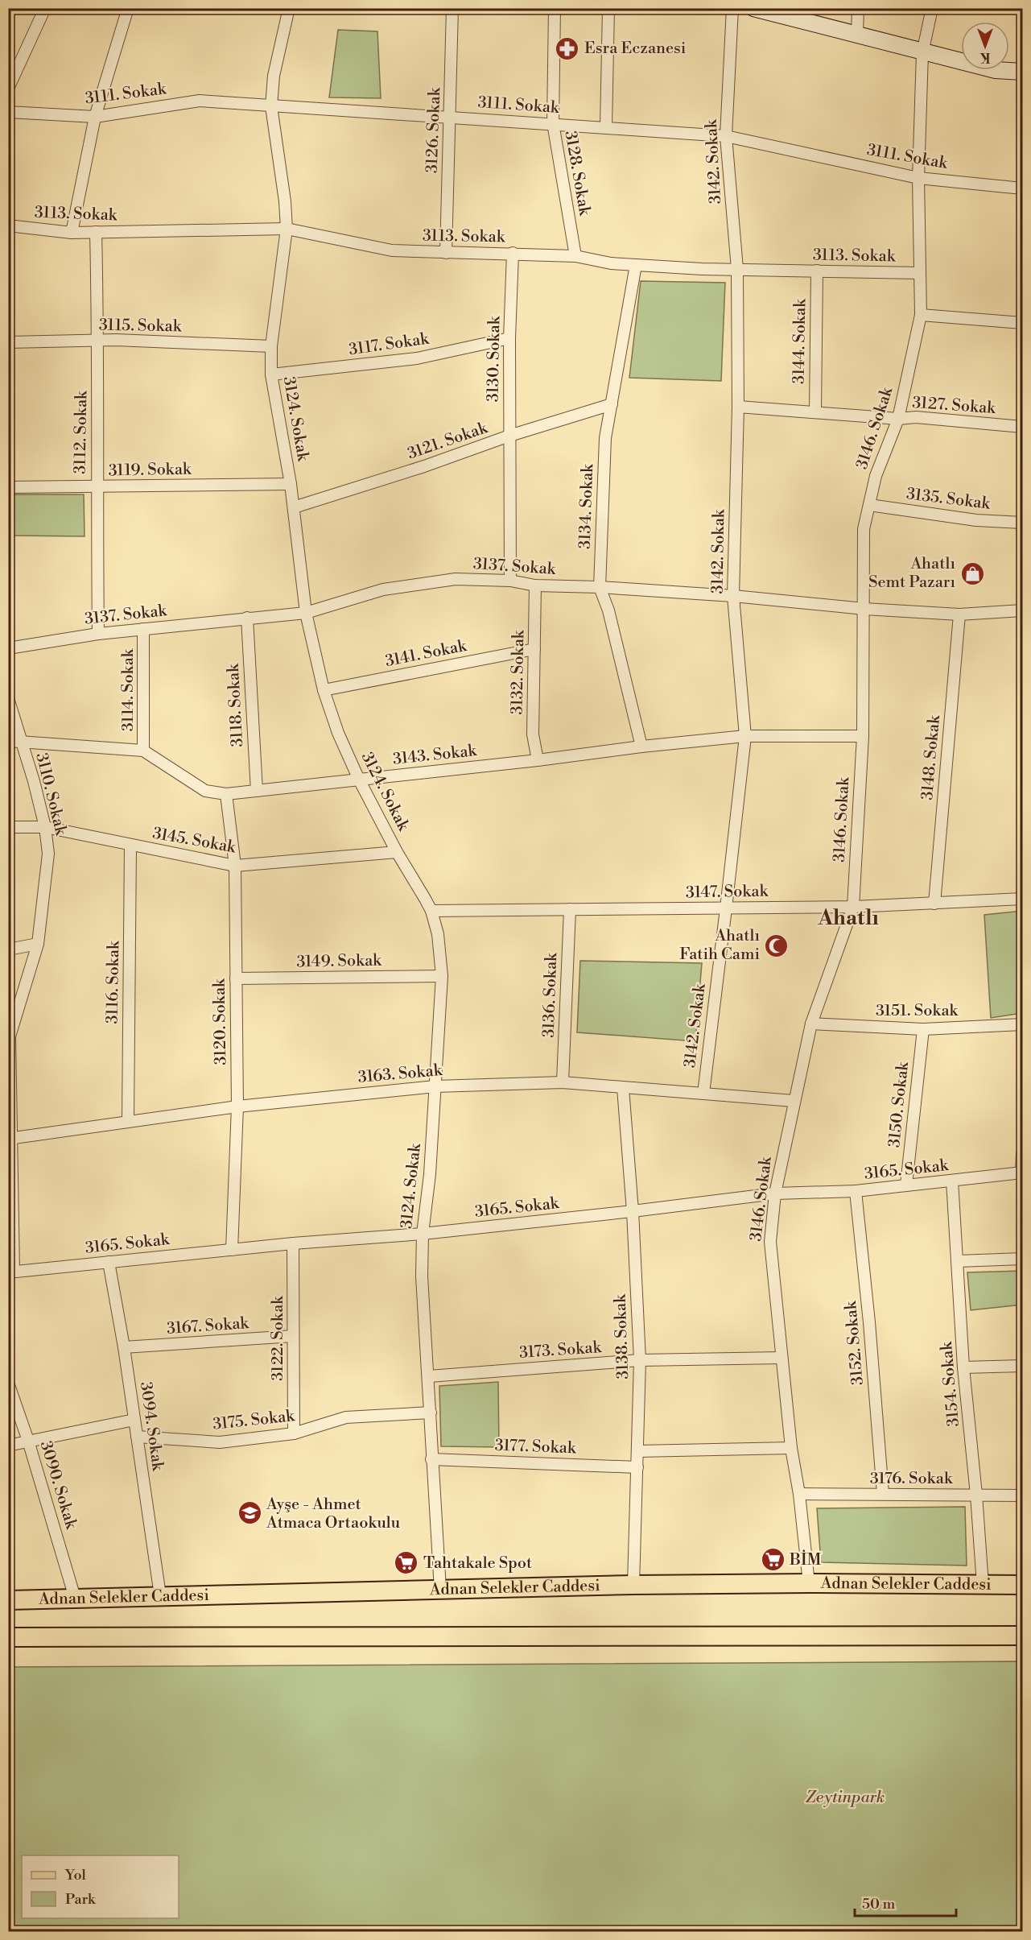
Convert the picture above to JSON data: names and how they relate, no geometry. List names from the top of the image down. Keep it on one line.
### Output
{"streets":{"main road":["Adnan Selekler Caddesi"],"street":["3111. Sokak","3126. Sokak","3142. Sokak","3128. Sokak","3113. Sokak","3115. Sokak","3144. Sokak","3117. Sokak","3130. Sokak","3127. Sokak","3124. Sokak","3146. Sokak","3112. Sokak","3121. Sokak","3119. Sokak","3135. Sokak","3134. Sokak","3137. Sokak","3141. Sokak","3132. Sokak","3114. Sokak","3118. Sokak","3143. Sokak","3148. Sokak","3110. Sokak","3145. Sokak","3147. Sokak","3149. Sokak","3116. Sokak","3136. Sokak","3151. Sokak","3120. Sokak","3163. Sokak","3150. Sokak","3165. Sokak","3167. Sokak","3138. Sokak","3122. Sokak","3152. Sokak","3173. Sokak","3154. Sokak","3175. Sokak","3094. Sokak","3177. Sokak","3176. Sokak","3090. Sokak"]},"crossings":[["3111. Sokak","3126. Sokak"],["3111. Sokak","3142. Sokak"],["3111. Sokak","3128. Sokak"],["3111. Sokak","3124. Sokak"],["3111. Sokak","3146. Sokak"],["3126. Sokak","3113. Sokak"],["3142. Sokak","3113. Sokak"],["3142. Sokak","3127. Sokak"],["3142. Sokak","3137. Sokak"],["3142. Sokak","3143. Sokak"],["3142. Sokak","3147. Sokak"],["3142. Sokak","3163. Sokak"],["3128. Sokak","3113. Sokak"],["3113. Sokak","3144. Sokak"],["3113. Sokak","3130. Sokak"],["3113. Sokak","3124. Sokak"],["3113. Sokak","3146. Sokak"],["3113. Sokak","3112. Sokak"],["3113. Sokak","3134. Sokak"],["3115. Sokak","3124. Sokak"],["3115. Sokak","3112. Sokak"],["3144. Sokak","3127. Sokak"],["3117. Sokak","3130. Sokak"],["3117. Sokak","3124. Sokak"],["3130. Sokak","3121. Sokak"],["3130. Sokak","3137. Sokak"],["3127. Sokak","3146. Sokak"],["3124. Sokak","3121. Sokak"],["3124. Sokak","3119. Sokak"],["3124. Sokak","3137. Sokak"],["3124. Sokak","3141. Sokak"],["3124. Sokak","3143. Sokak"],["3124. Sokak","3145. Sokak"],["3124. Sokak","3147. Sokak"],["3124. Sokak","3149. Sokak"],["3124. Sokak","3163. Sokak"],["3124. Sokak","3165. Sokak"],["3124. Sokak","3173. Sokak"],["3124. Sokak","3175. Sokak"],["3124. Sokak","3177. Sokak"],["3124. Sokak","Adnan Selekler Caddesi"],["3146. Sokak","3135. Sokak"],["3146. Sokak","3137. Sokak"],["3146. Sokak","3143. Sokak"],["3146. Sokak","3147. Sokak"],["3146. Sokak","3151. Sokak"],["3146. Sokak","3163. Sokak"],["3146. Sokak","3165. Sokak"],["3146. Sokak","3173. Sokak"],["3146. Sokak","3176. Sokak"],["3146. Sokak","Adnan Selekler Caddesi"],["3112. Sokak","3119. Sokak"],["3112. Sokak","3137. Sokak"],["3121. Sokak","3134. Sokak"],["3134. Sokak","3137. Sokak"],["3134. Sokak","3143. Sokak"],["3137. Sokak","3132. Sokak"],["3137. Sokak","3114. Sokak"],["3137. Sokak","3118. Sokak"],["3137. Sokak","3148. Sokak"],["3141. Sokak","3132. Sokak"],["3132. Sokak","3143. Sokak"],["3114. Sokak","3143. Sokak"],["3118. Sokak","3143. Sokak"],["3143. Sokak","3110. Sokak"],["3143. Sokak","3120. Sokak"],["3148. Sokak","3147. Sokak"],["3110. Sokak","3145. Sokak"],["3110. Sokak","3163. Sokak"],["3110. Sokak","3165. Sokak"],["3145. Sokak","3116. Sokak"],["3145. Sokak","3120. Sokak"],["3147. Sokak","3136. Sokak"],["3149. Sokak","3120. Sokak"],["3116. Sokak","3163. Sokak"],["3136. Sokak","3163. Sokak"],["3151. Sokak","3150. Sokak"],["3120. Sokak","3163. Sokak"],["3120. Sokak","3165. Sokak"],["3163. Sokak","3138. Sokak"],["3150. Sokak","3165. Sokak"],["3165. Sokak","3138. Sokak"],["3165. Sokak","3122. Sokak"],["3165. Sokak","3152. Sokak"],["3165. Sokak","3154. Sokak"],["3165. Sokak","3094. Sokak"],["3167. Sokak","3122. Sokak"],["3167. Sokak","3094. Sokak"],["3138. Sokak","3173. Sokak"],["3138. Sokak","3177. Sokak"],["3138. Sokak","Adnan Selekler Caddesi"],["3122. Sokak","3175. Sokak"],["3152. Sokak","3176. Sokak"],["3154. Sokak","3176. Sokak"],["3154. Sokak","Adnan Selekler Caddesi"],["3175. Sokak","3094. Sokak"],["3094. Sokak","Adnan Selekler Caddesi"],["3090. Sokak","Adnan Selekler Caddesi"]],"districts":["Ahatlı"],"parks":["Zeytinpark"],"places":{"pharmacy":["Esra Eczanesi"],"shop":["Ahatlı Semt Pazarı"],"mosque":["Ahatlı Fatih Cami"],"school or university":["Ayşe - Ahmet Atmaca Ortaokulu"],"supermarket":["BİM","Tahtakale Spot"]},"legend":["Yol","Park"],"scale_bar":"50 m","north":"bottom"}
